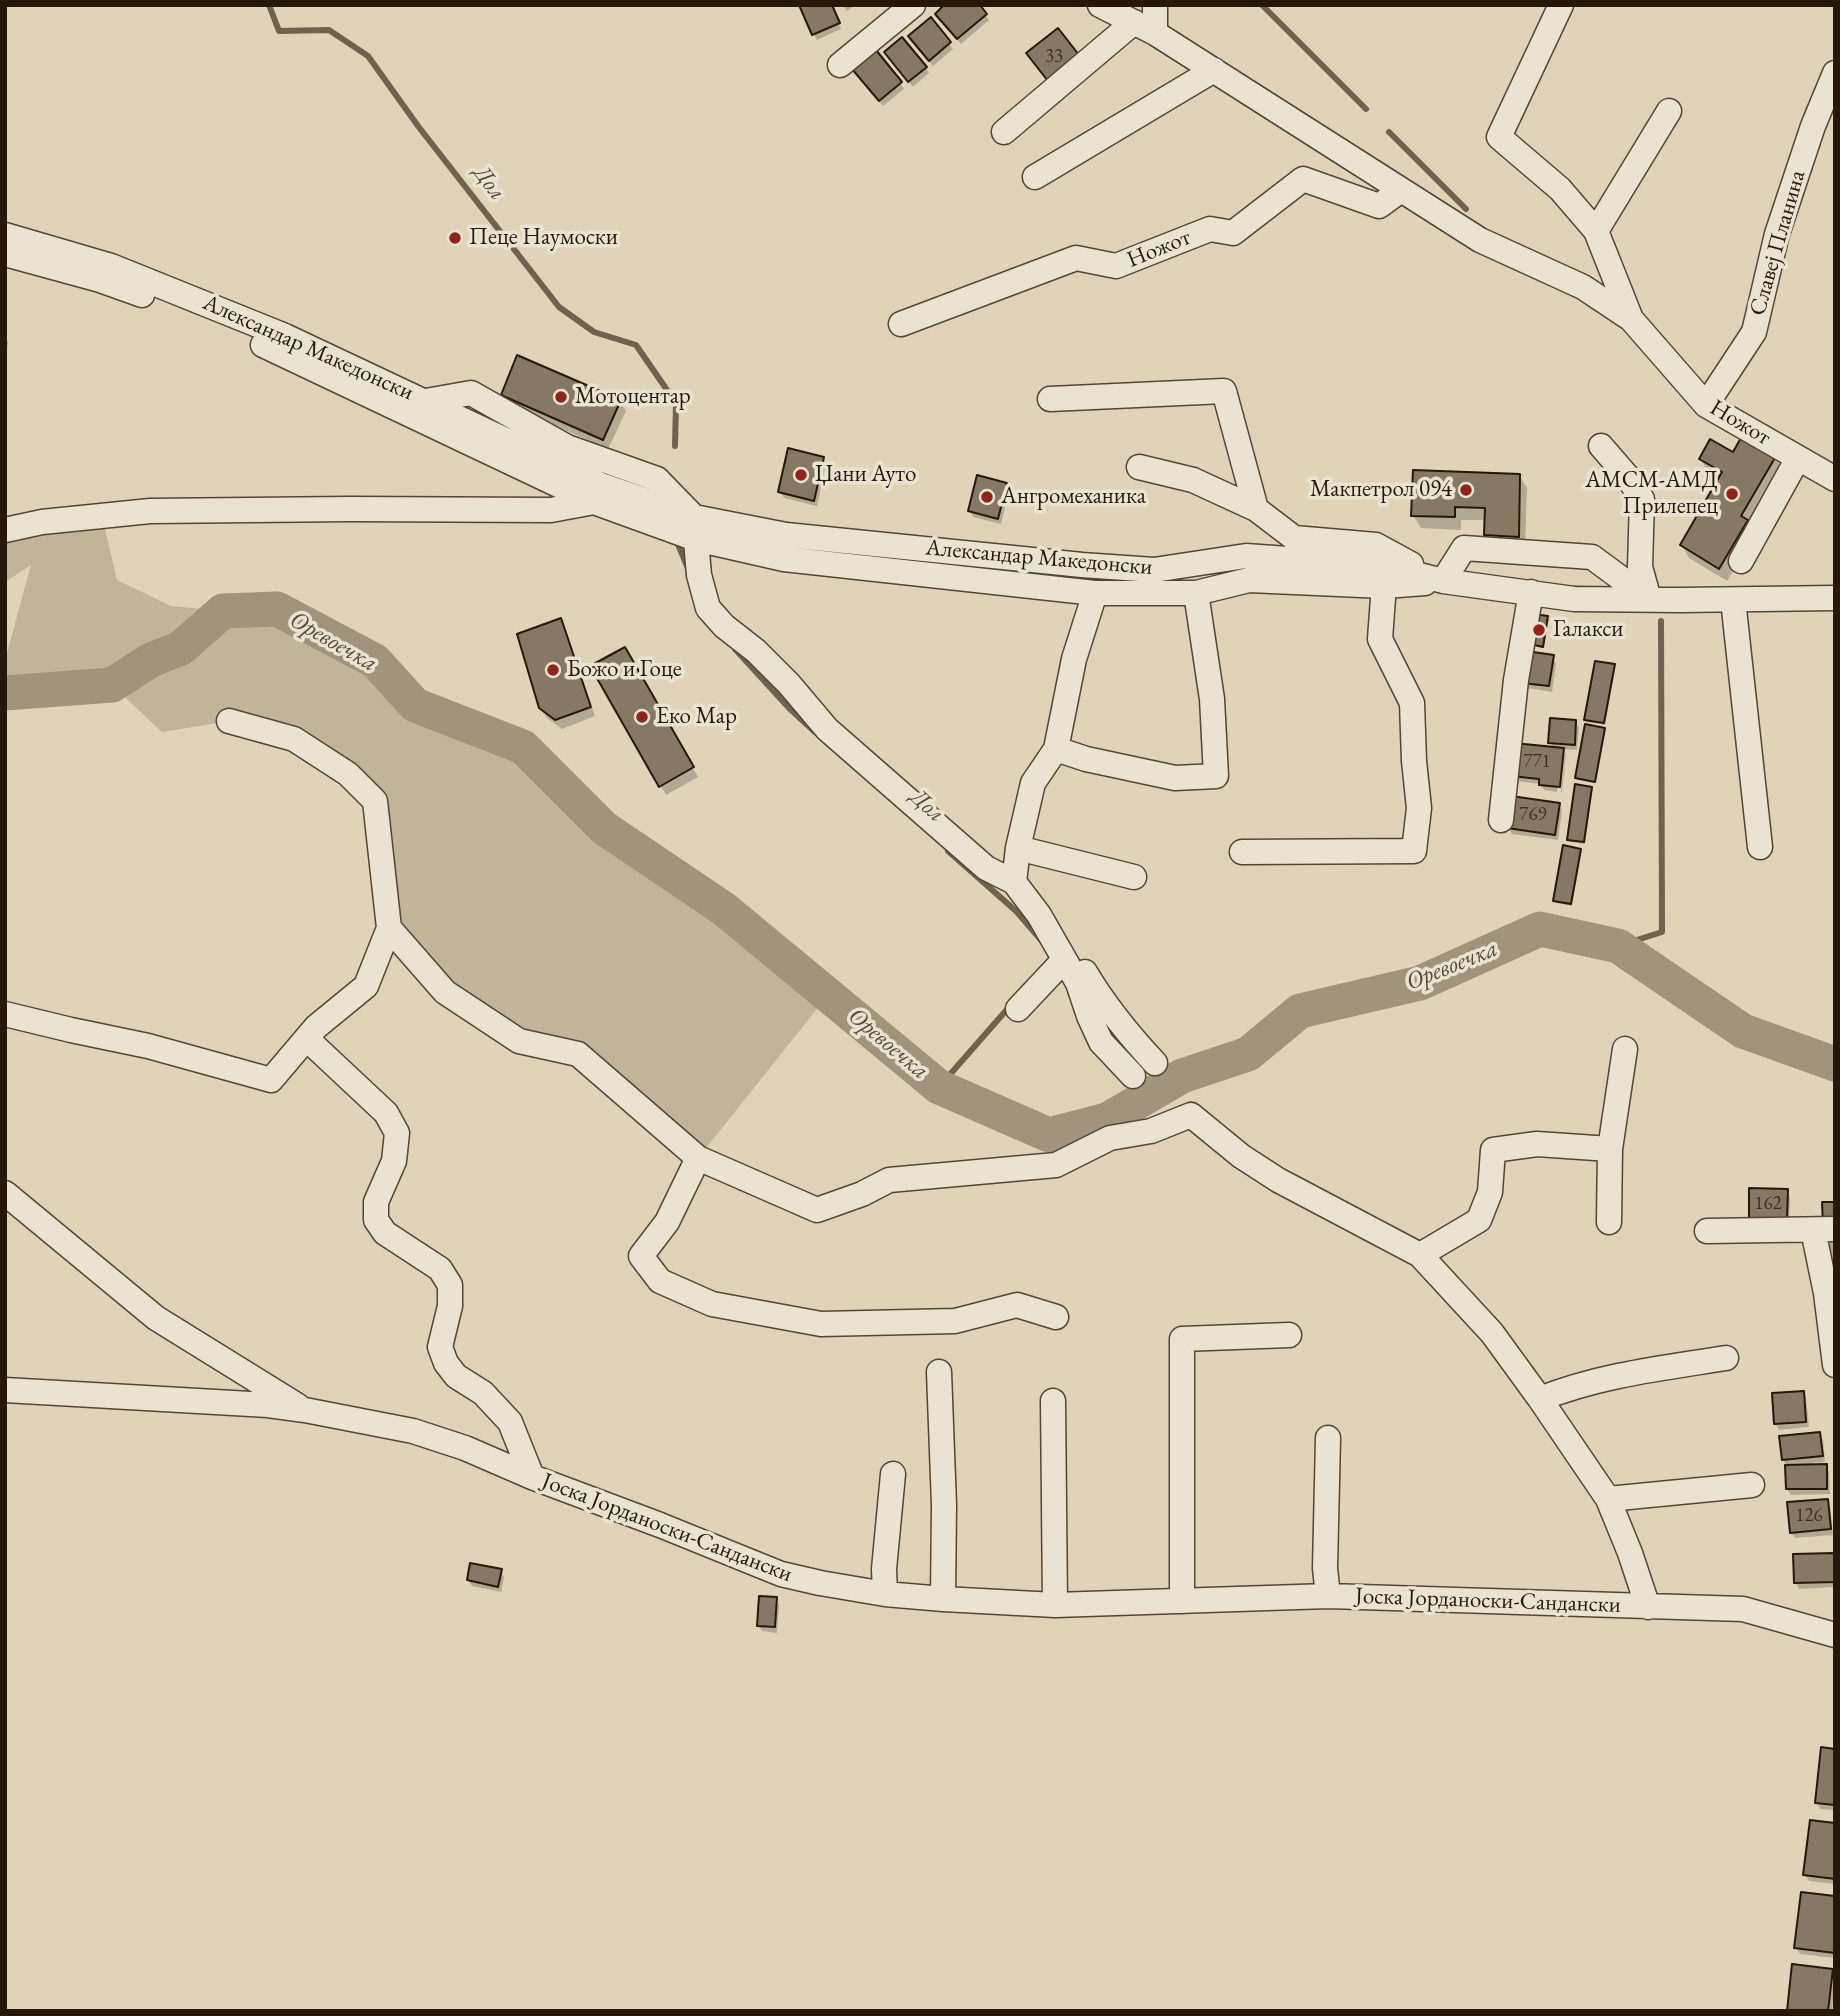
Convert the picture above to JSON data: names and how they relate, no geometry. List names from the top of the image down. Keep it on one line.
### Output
{"streets":{"street":["Славеј Планина","Ножот","Александар Македонски","Јоска Јорданоски-Сандански"]},"crossings":[["Славеј Планина","Ножот"]],"water":["Дол","Оревоечка"],"places":["Пеце Наумоски","Мотоцентар","Џани Ауто","Макпетрол 094","АМСМ-АМД Прилепец","Ангромеханика","Галакси","Божо и Гоце","Еко Мар"],"house_numbers":["33","771","769","162","126"]}
